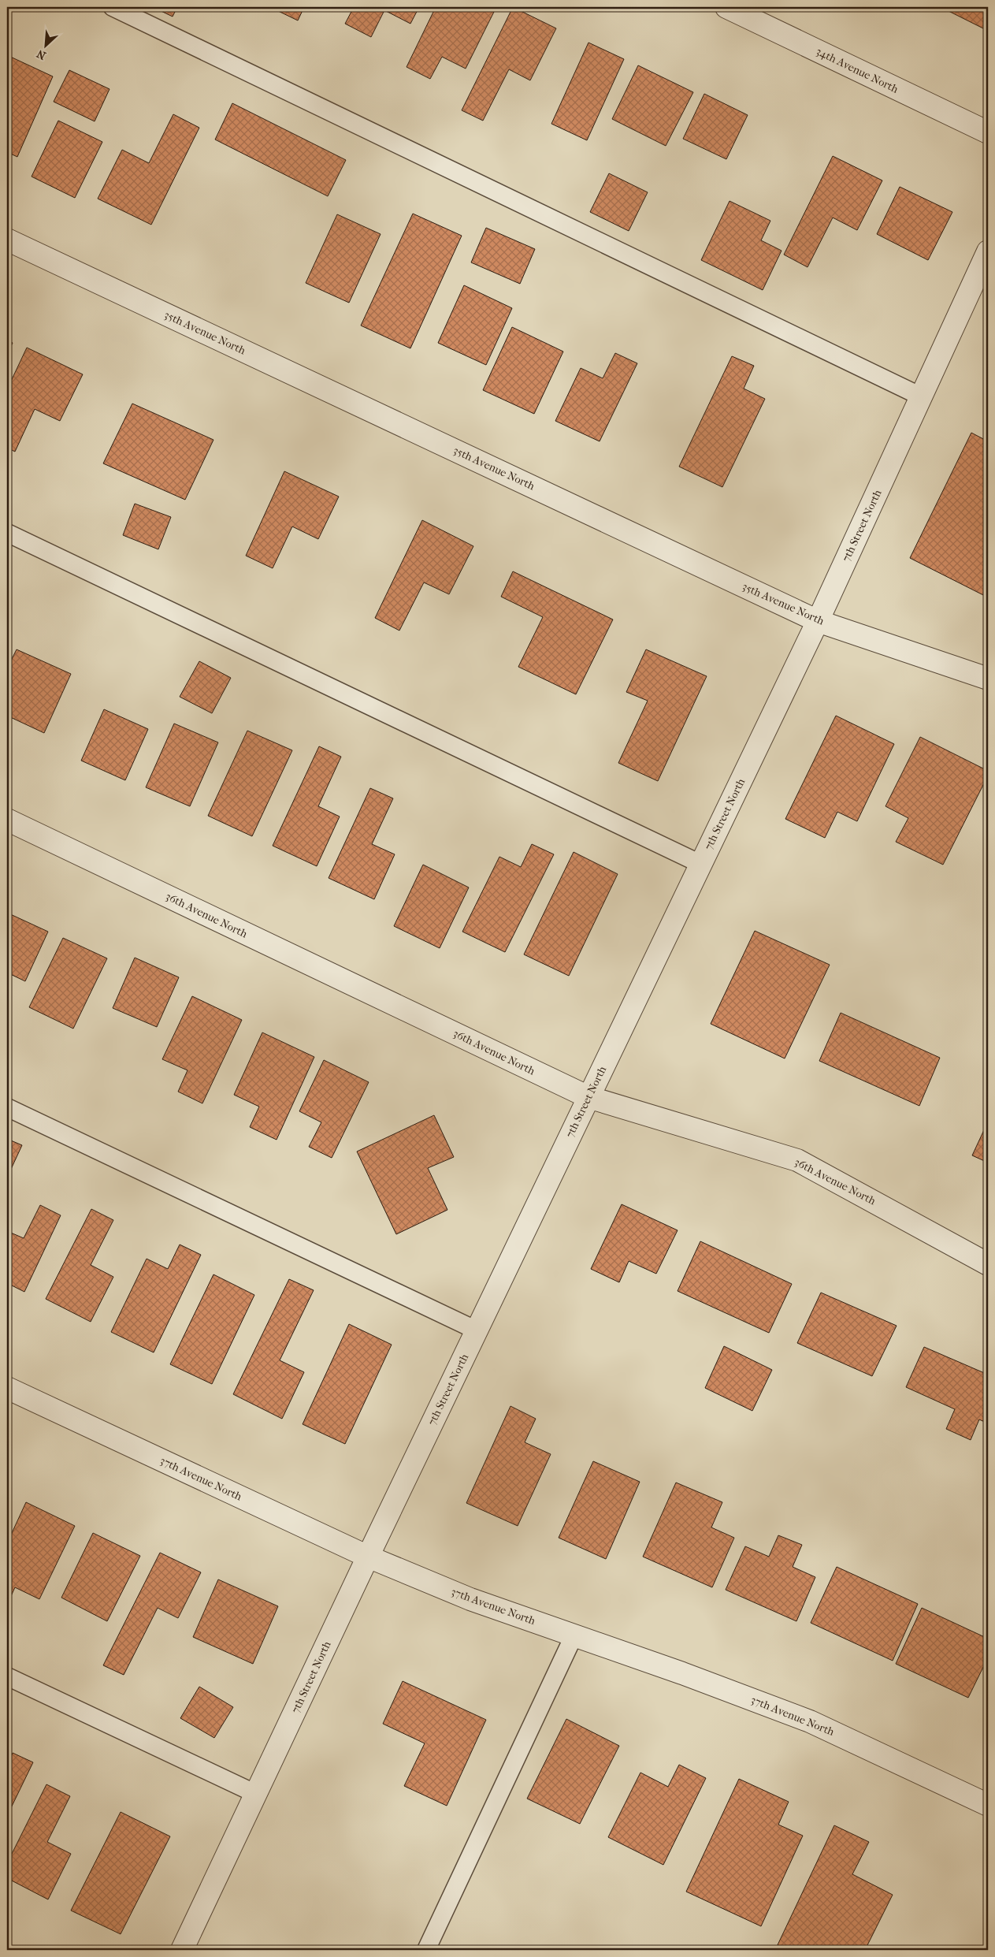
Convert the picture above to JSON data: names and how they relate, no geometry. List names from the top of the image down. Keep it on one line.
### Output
{"streets":{"street":["34th Avenue North","35th Avenue North","7th Street North","36th Avenue North","37th Avenue North"]},"crossings":[["35th Avenue North","7th Street North"],["7th Street North","36th Avenue North"],["7th Street North","37th Avenue North"]],"north":"bottom left"}
